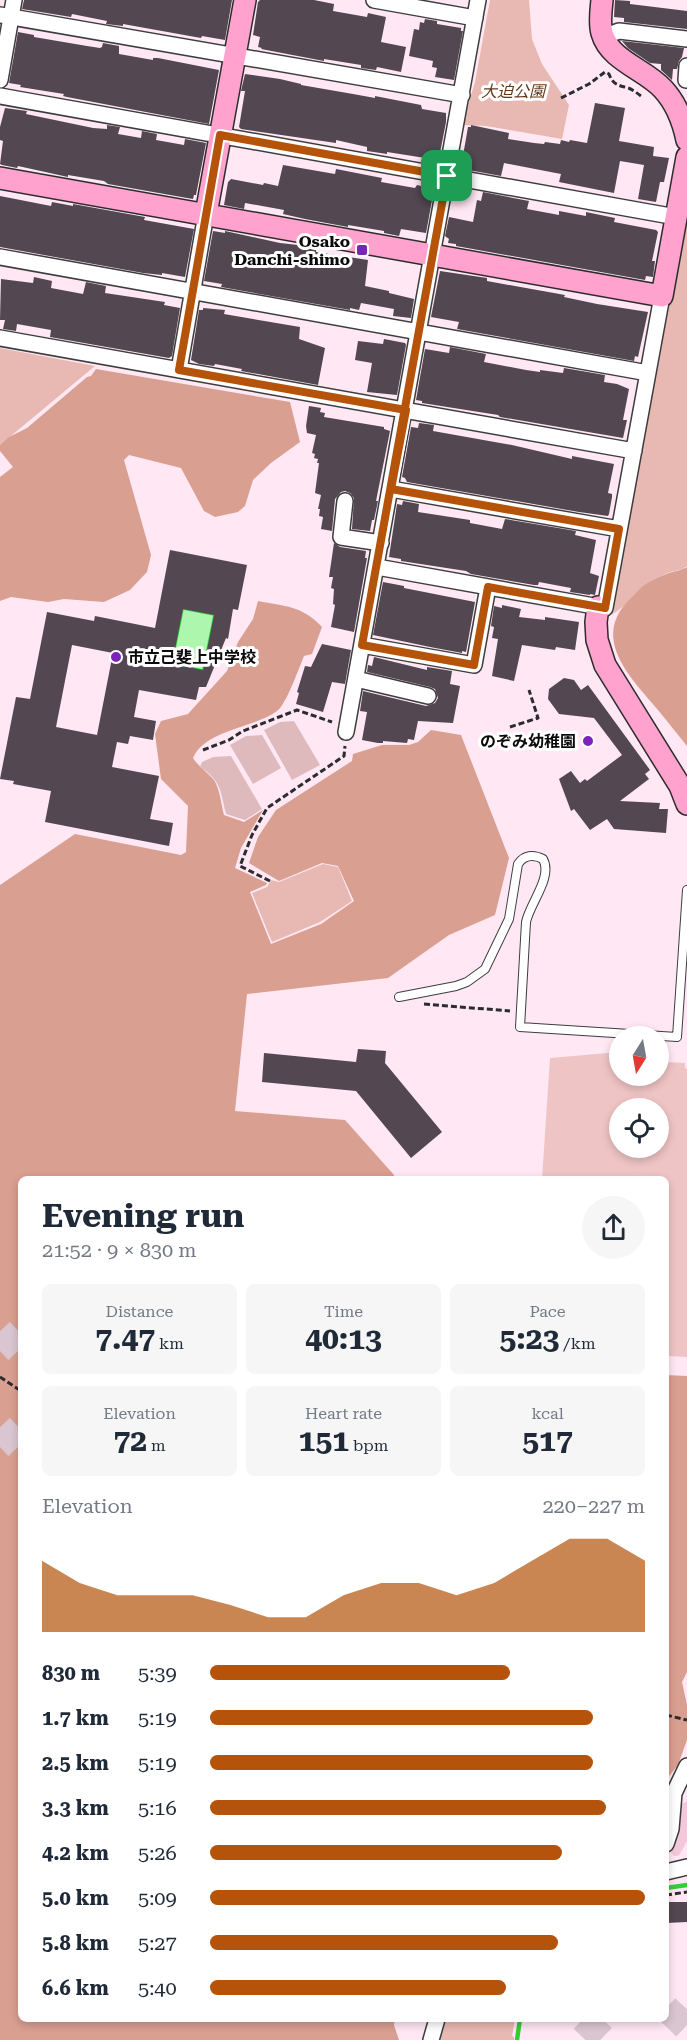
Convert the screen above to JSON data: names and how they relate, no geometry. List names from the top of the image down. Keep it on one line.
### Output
{"parks":["大迫公園"],"places":{"transit":["Osako Danchi-shimo"],"other":["市立己斐上中学校","のぞみ幼稚園"]},"north":"bottom","page":{"heading":["Evening run","21:52 · 9 × 830 m"],"stats":[["Distance","7.47 km"],["Time","40:13"],["Pace","5:23 /km"],["Elevation","72 m"],["Heart rate","151 bpm"],["kcal","517"]],"chart":["Elevation","220–227 m"],"list":[{"name":"830 m","note":"5:39"},{"name":"1.7 km","note":"5:19"},{"name":"2.5 km","note":"5:19"},{"name":"3.3 km","note":"5:16"},{"name":"4.2 km","note":"5:26"},{"name":"5.0 km","note":"5:09"},{"name":"5.8 km","note":"5:27"},{"name":"6.6 km","note":"5:40"}]}}
